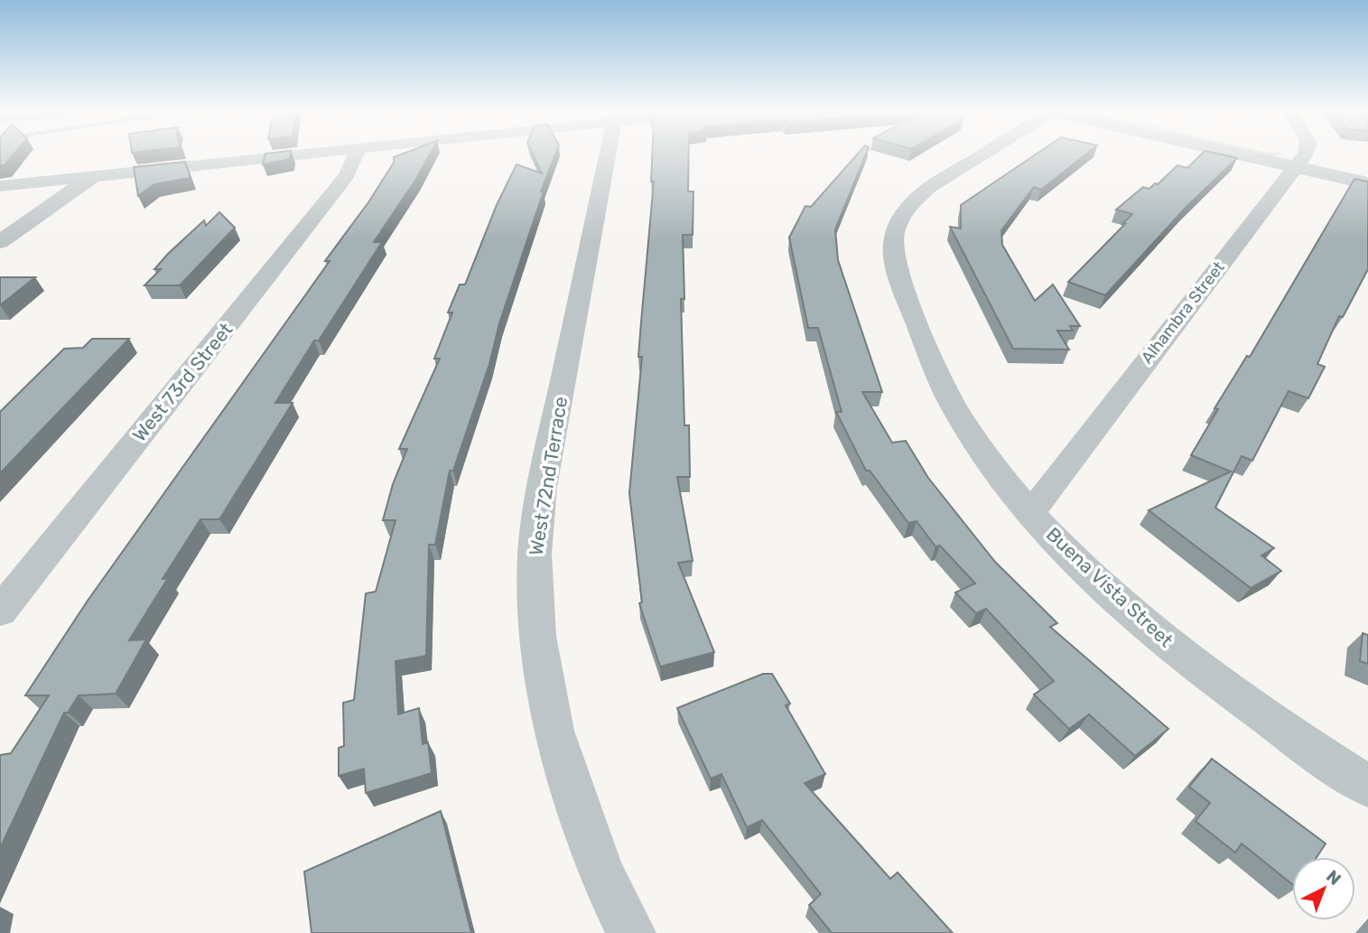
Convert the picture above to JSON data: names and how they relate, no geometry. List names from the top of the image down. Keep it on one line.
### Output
{"streets":{"street":["Alhambra Street","West 73rd Street","West 72nd Terrace","Buena Vista Street"]},"crossings":[["Alhambra Street","Buena Vista Street"]],"north":"top right"}
